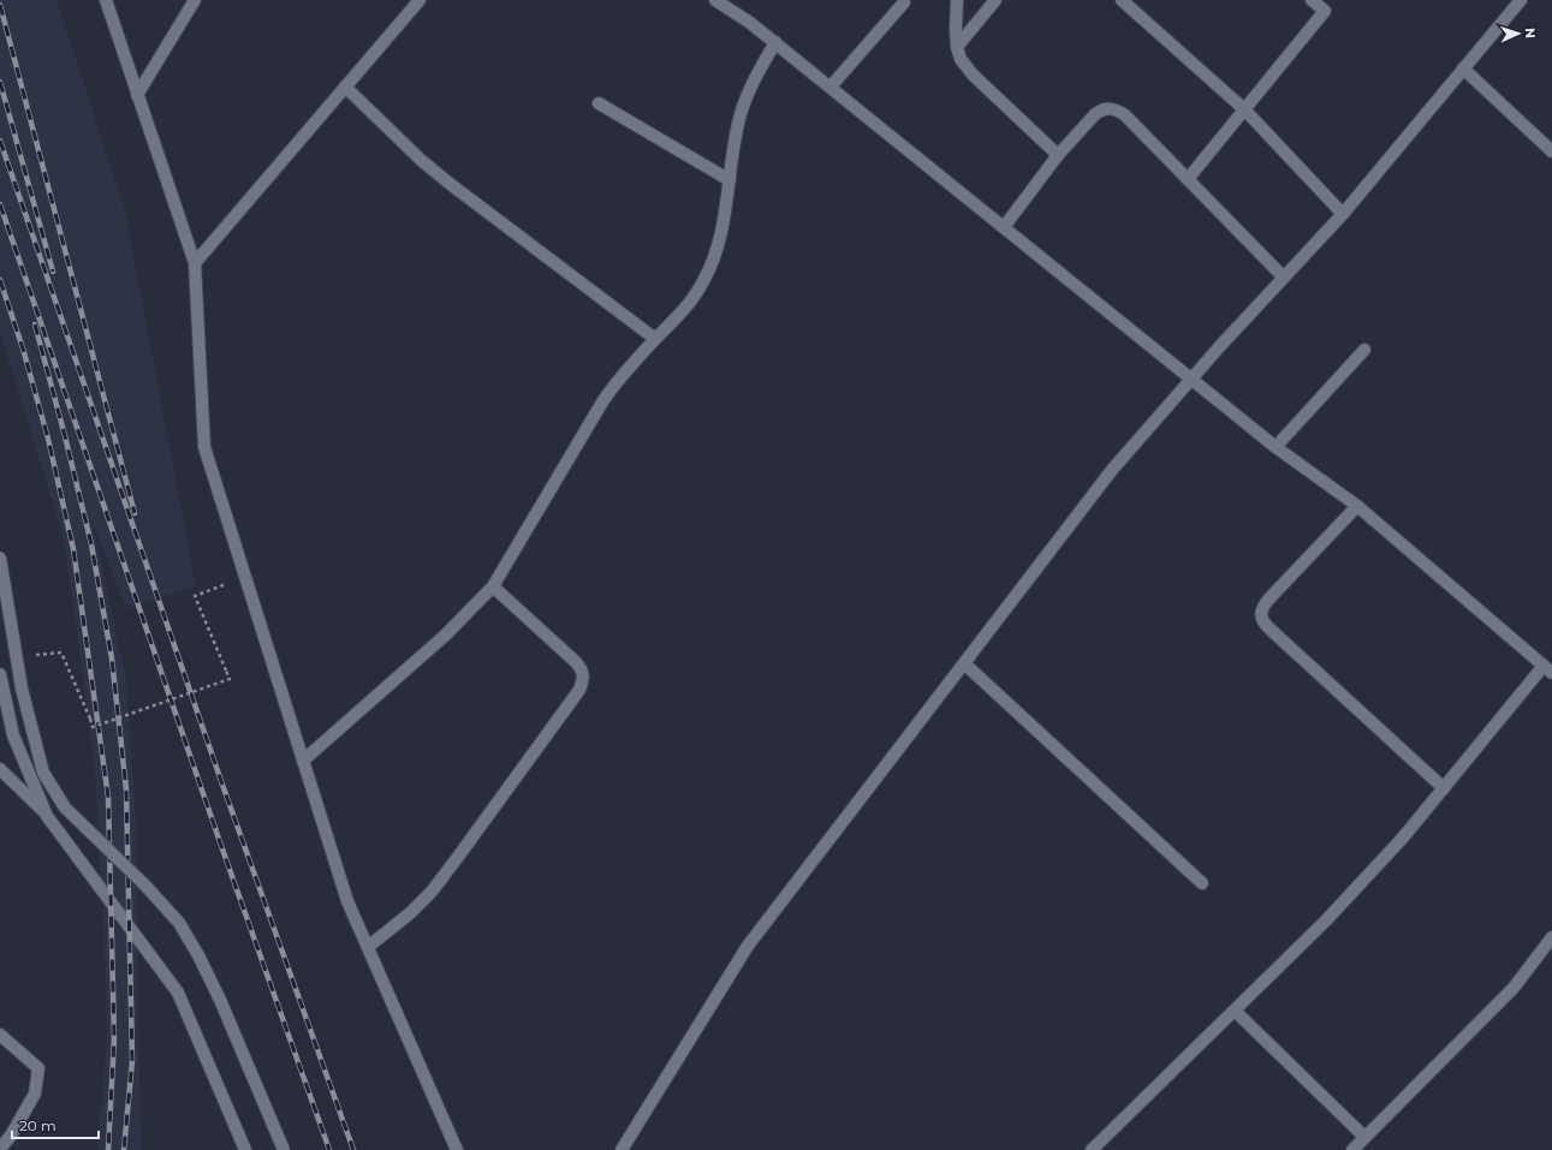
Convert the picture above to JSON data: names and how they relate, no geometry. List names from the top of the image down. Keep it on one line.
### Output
{"scale_bar":"20 m","north":"right"}
